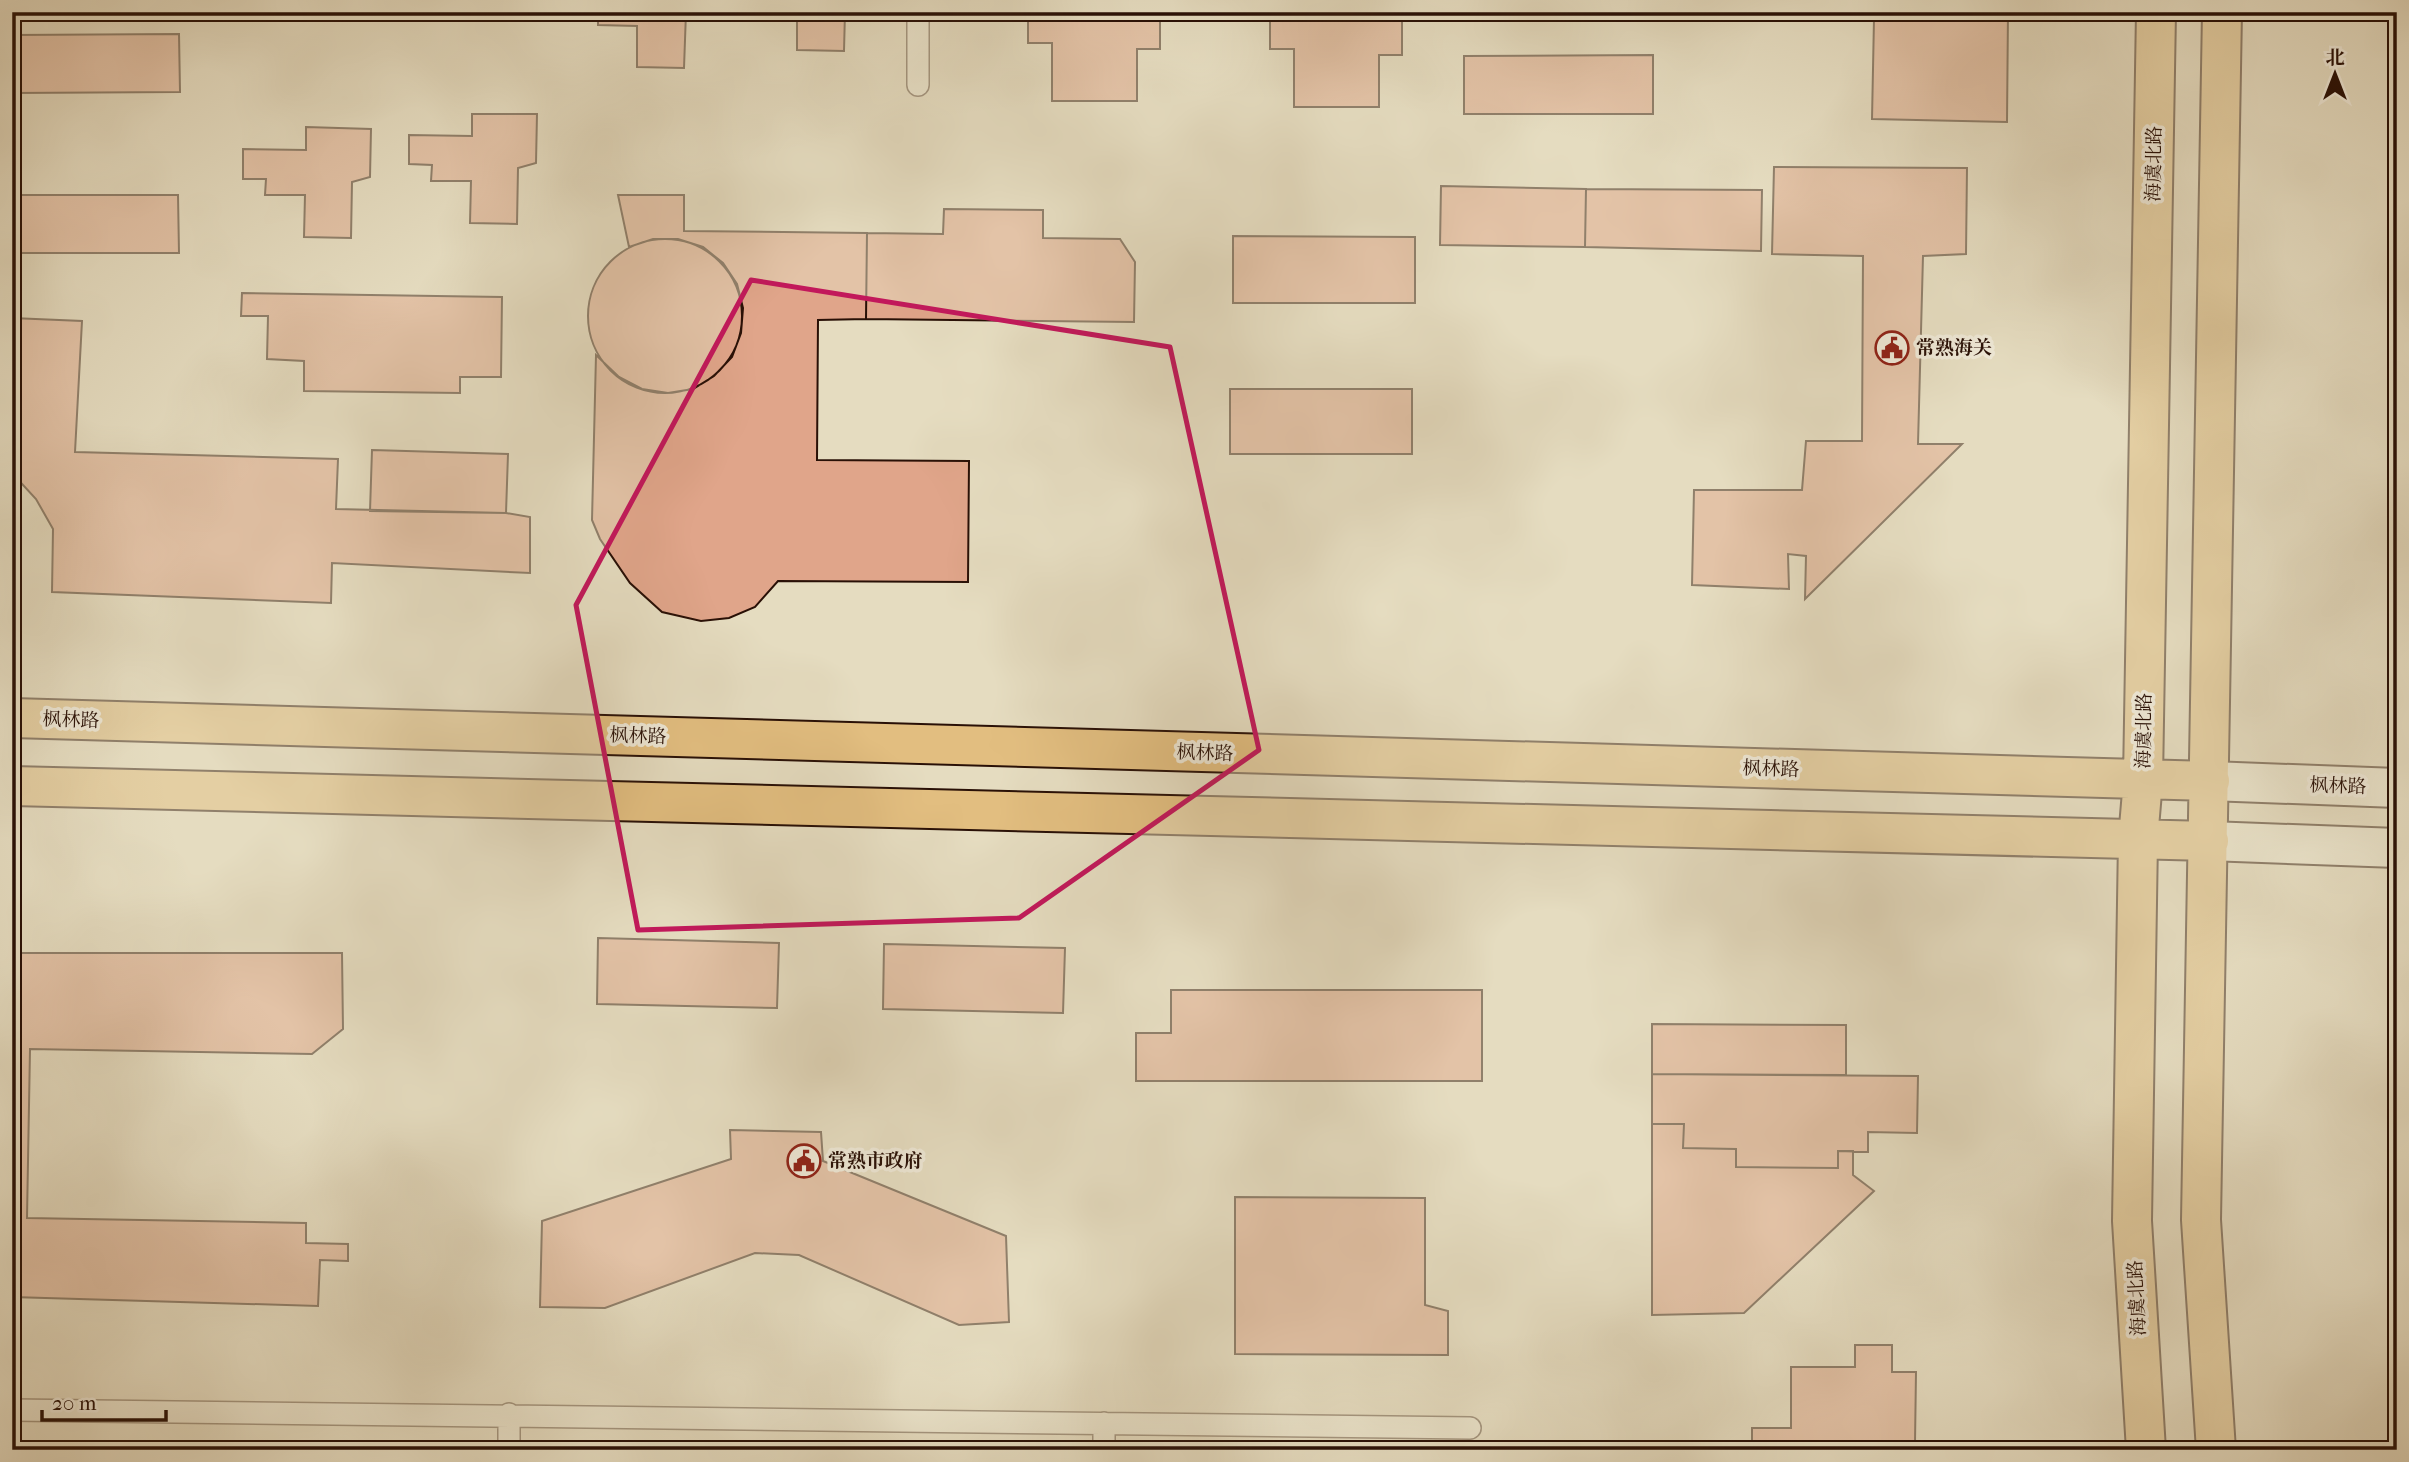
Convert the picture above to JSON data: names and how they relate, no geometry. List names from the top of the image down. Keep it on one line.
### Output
{"streets":{"main road":["海虞北路","枫林路"]},"crossings":[["海虞北路","枫林路"]],"places":{"public building":["常熟海关","常熟市政府"]},"scale_bar":"20 m","north":"top"}
